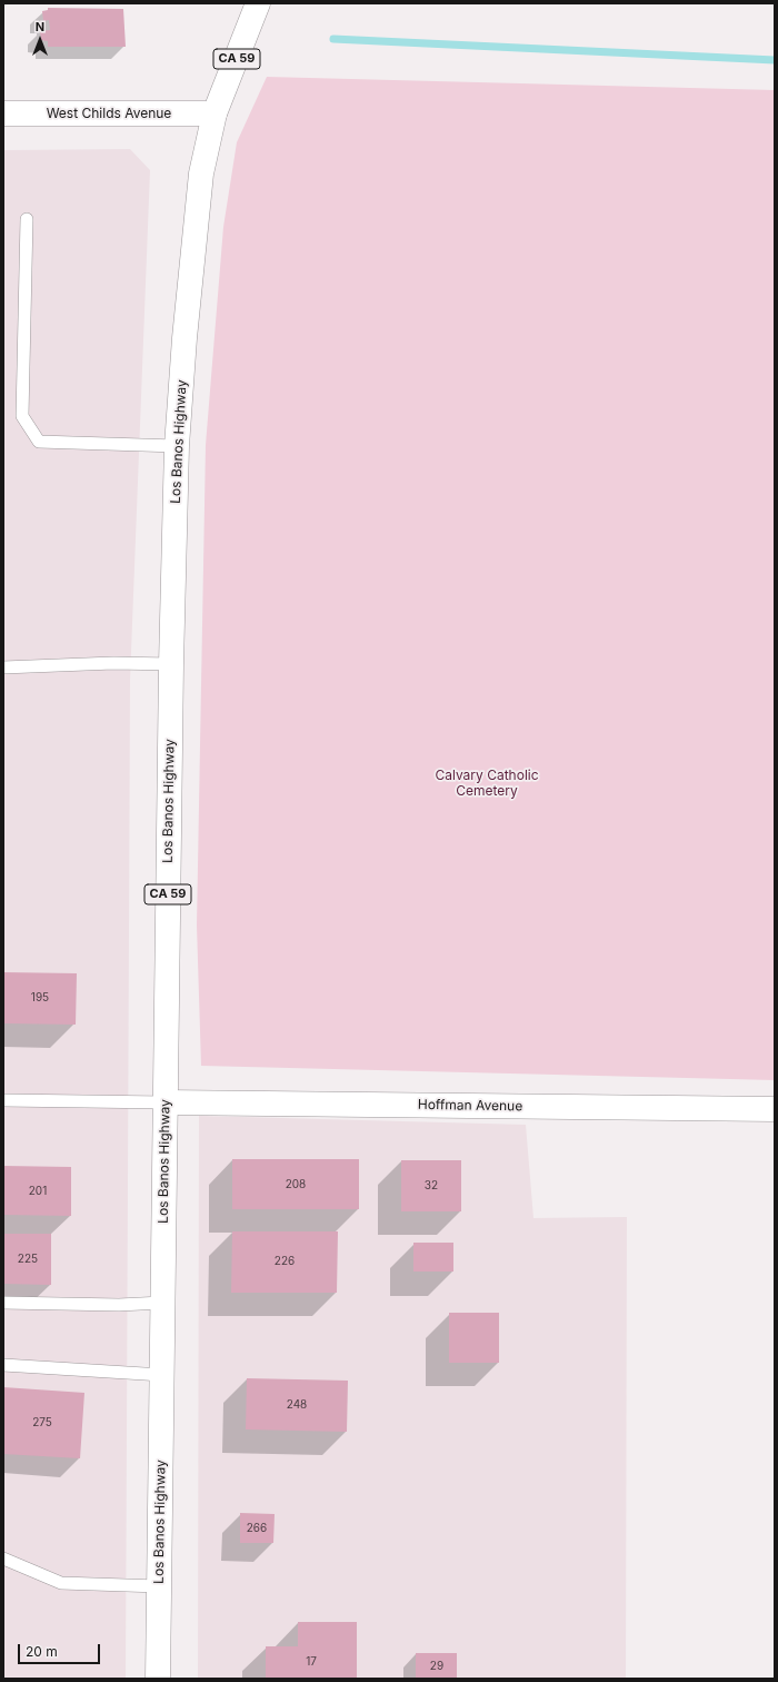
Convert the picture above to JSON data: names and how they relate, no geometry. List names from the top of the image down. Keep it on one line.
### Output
{"streets":{"main road":["CA 59","West Childs Avenue","Los Banos Highway","Hoffman Avenue"]},"crossings":[["CA 59","West Childs Avenue"],["CA 59","Los Banos Highway"],["West Childs Avenue","Los Banos Highway"],["Los Banos Highway","Hoffman Avenue"]],"parks":["Calvary Catholic Cemetery"],"house_numbers":["195","208","32","201","225","226","248","275","266","17","29"],"scale_bar":"20 m","north":"top"}
